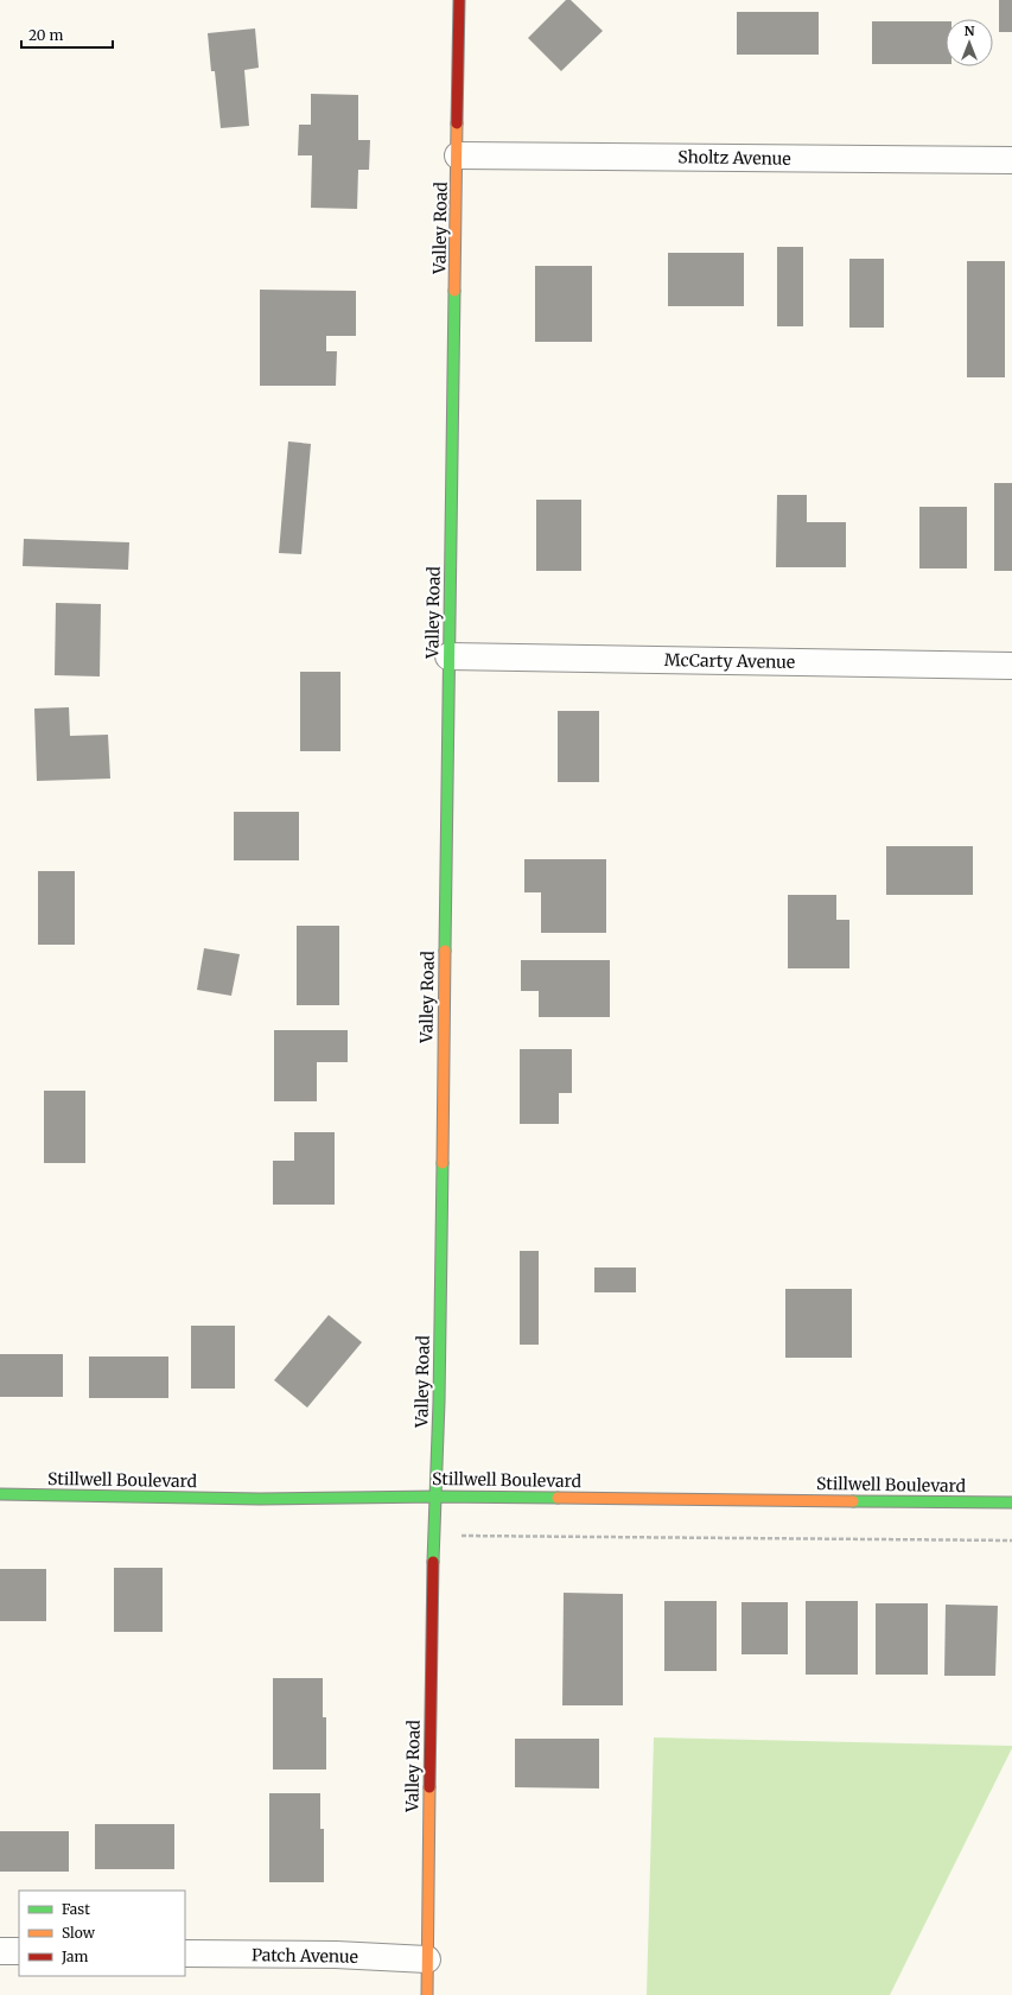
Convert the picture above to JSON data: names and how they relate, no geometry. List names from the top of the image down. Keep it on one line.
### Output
{"streets":{"street":["Sholtz Avenue","Valley Road","McCarty Avenue","Stillwell Boulevard","Patch Avenue"]},"crossings":[["Sholtz Avenue","Valley Road"],["Valley Road","McCarty Avenue"],["Valley Road","Stillwell Boulevard"],["Valley Road","Patch Avenue"]],"legend":["Fast","Slow","Jam"],"scale_bar":"20 m","north":"top"}
